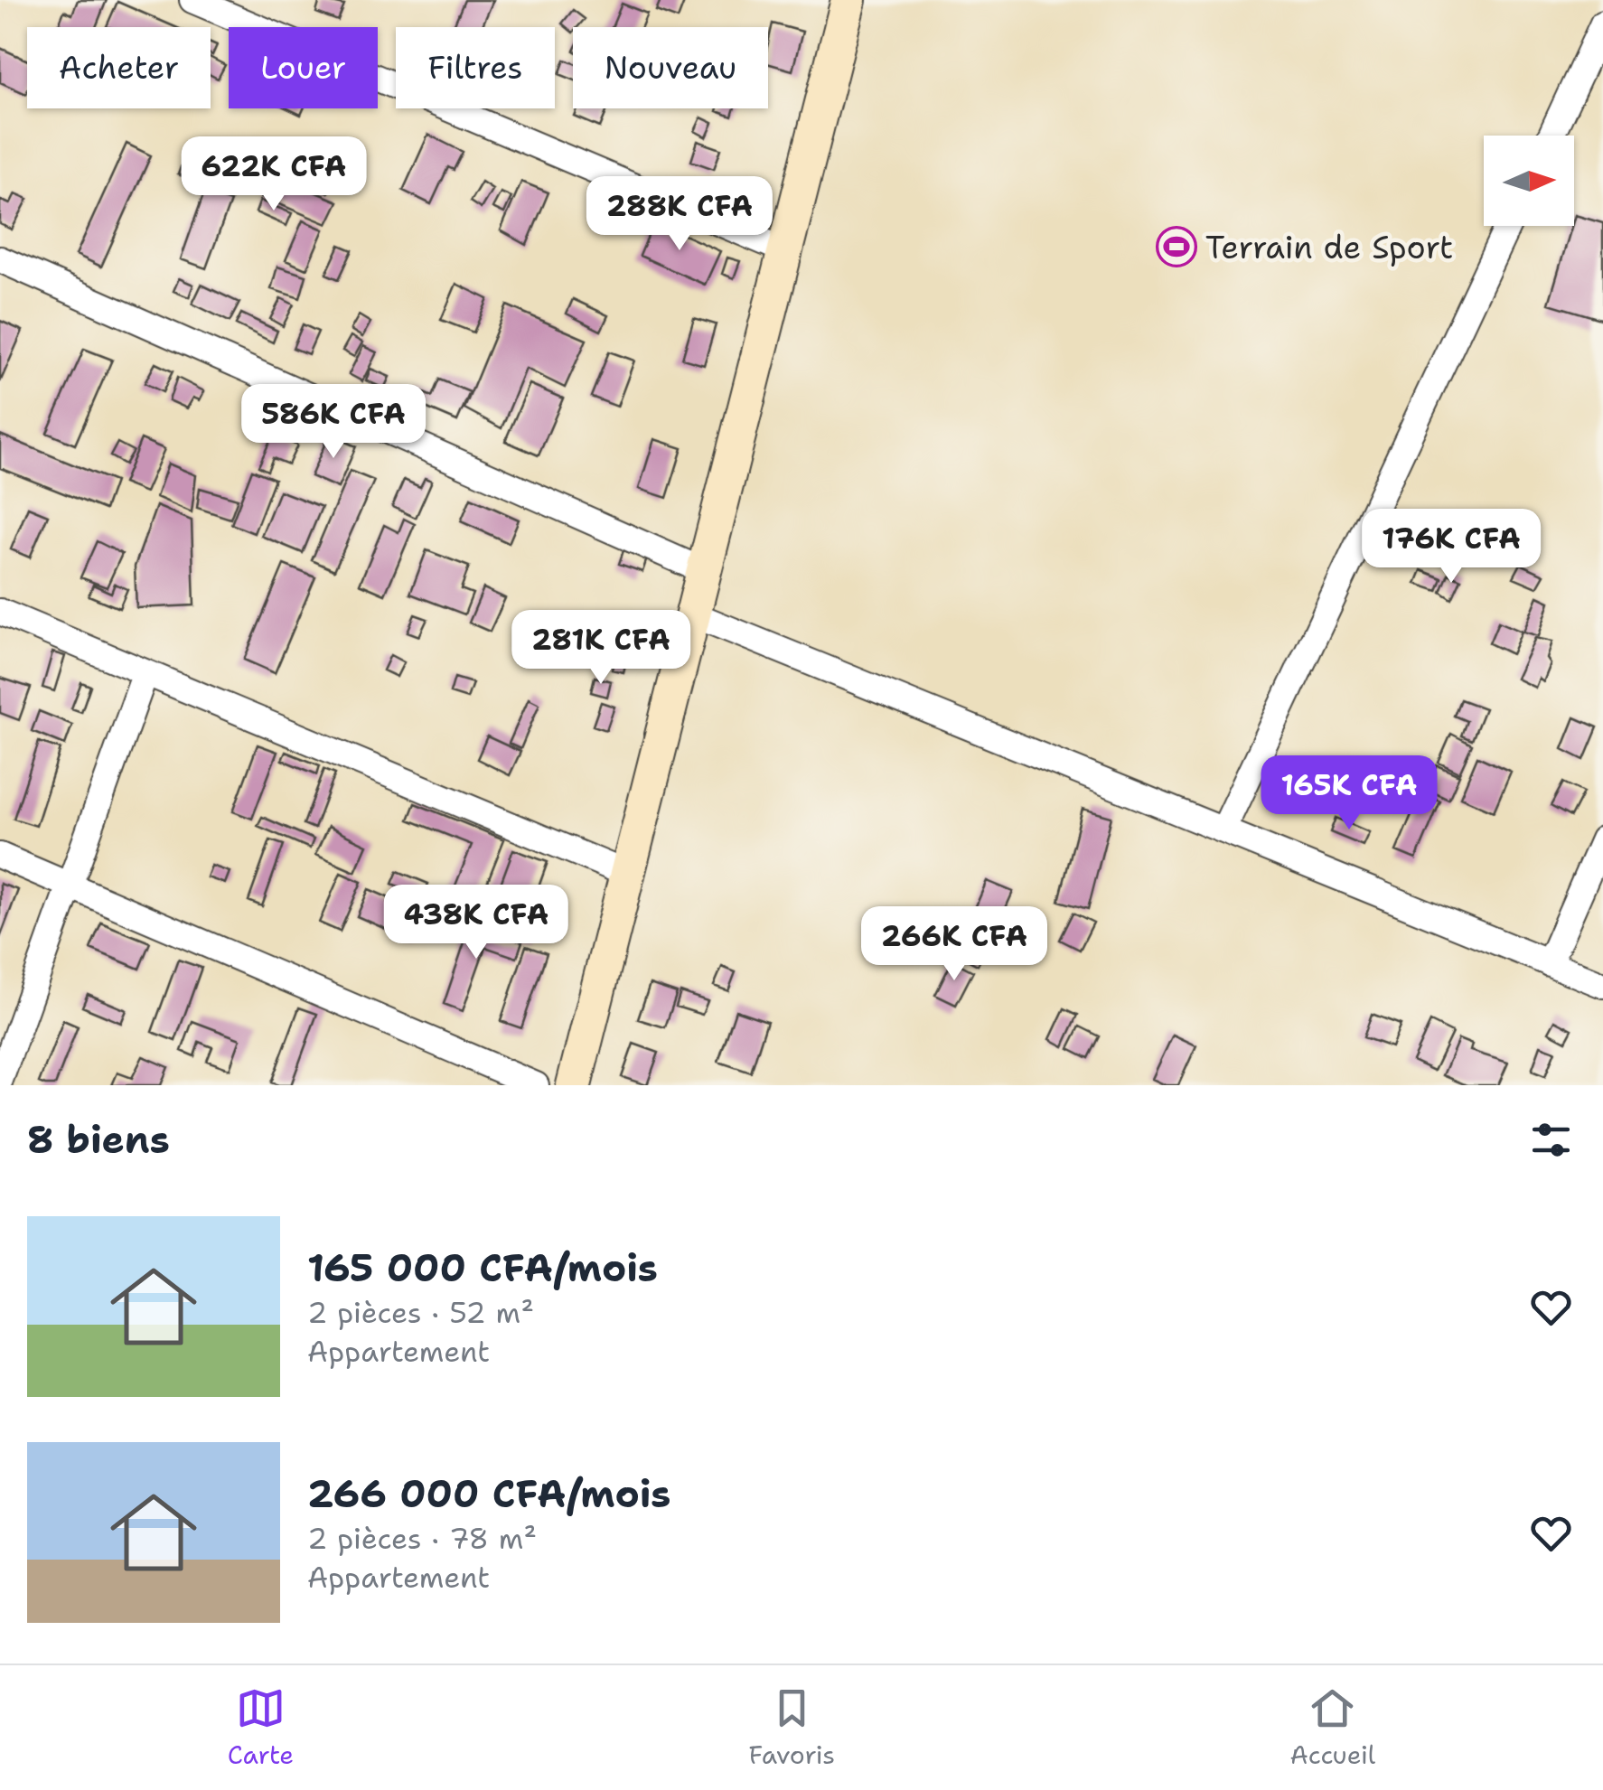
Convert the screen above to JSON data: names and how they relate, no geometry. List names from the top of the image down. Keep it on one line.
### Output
{"places":{"sports":["Terrain de Sport"]},"north":"right","page":{"chip":["Acheter","Louer","Filtres","Nouveau"],"price":["622K CFA","288K CFA","586K CFA","176K CFA","281K CFA","165K CFA","438K CFA","266K CFA"],"heading":"8 biens","list":[{"name":"165 000 CFA/mois","note":"2 pièces · 52 m² · Appartement"},{"name":"266 000 CFA/mois","note":"2 pièces · 78 m² · Appartement"}],"tabs":["Carte","Favoris","Accueil"]}}
